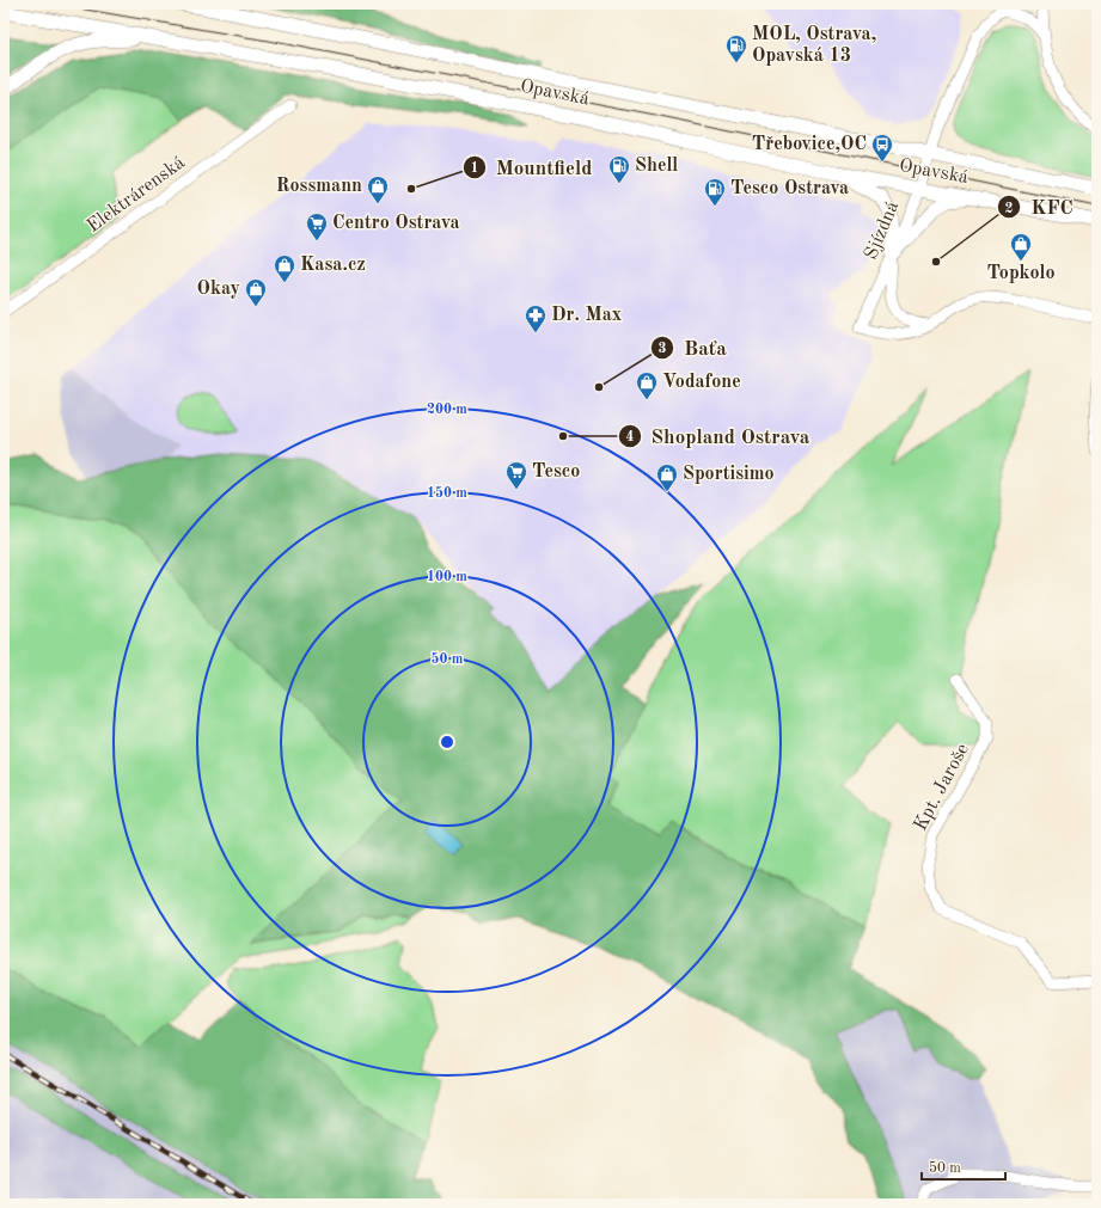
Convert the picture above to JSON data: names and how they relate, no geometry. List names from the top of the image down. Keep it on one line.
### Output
{"streets":{"main road":["Opavská"],"street":["Elektrárenská","Sjízdná","Kpt. Jaroše"]},"crossings":[["Opavská","Sjízdná"]],"places":{"fuel station":["MOL, Ostrava, Opavská 13","Shell","Tesco Ostrava"],"bus stop":["Třebovice,OC"],"other":["Mountfield","KFC","Baťa","Shopland Ostrava"],"shop":["Rossmann","Topkolo","Kasa.cz","Okay","Vodafone","Sportisimo"],"supermarket":["Centro Ostrava","Tesco"],"pharmacy":["Dr. Max"]},"scale_bar":"50 m","rings":["200 m","150 m","100 m","50 m"]}
